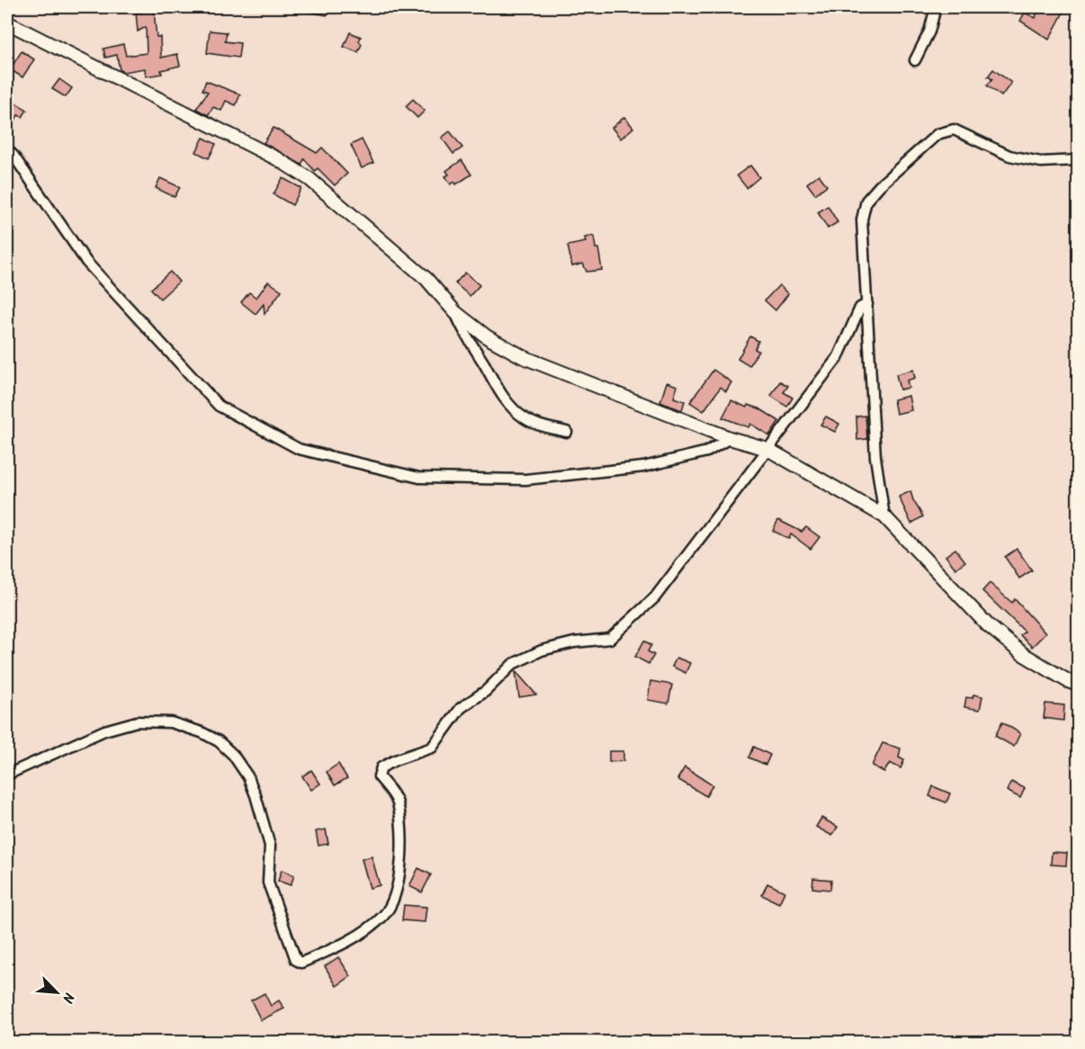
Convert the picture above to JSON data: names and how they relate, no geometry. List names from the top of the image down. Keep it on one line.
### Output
{"north":"bottom right"}
